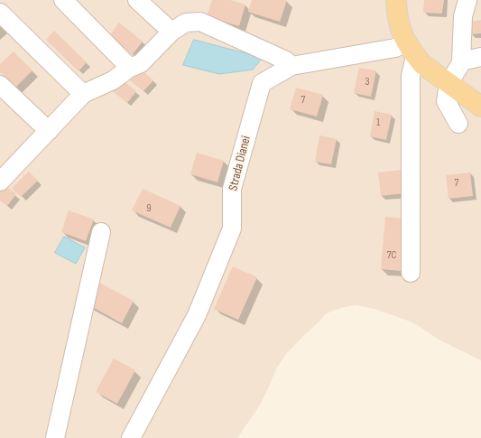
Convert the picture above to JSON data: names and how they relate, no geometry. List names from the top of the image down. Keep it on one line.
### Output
{"streets":{"street":["Strada Dianei"]},"house_numbers":["3","7","1","7","9","7C"]}
